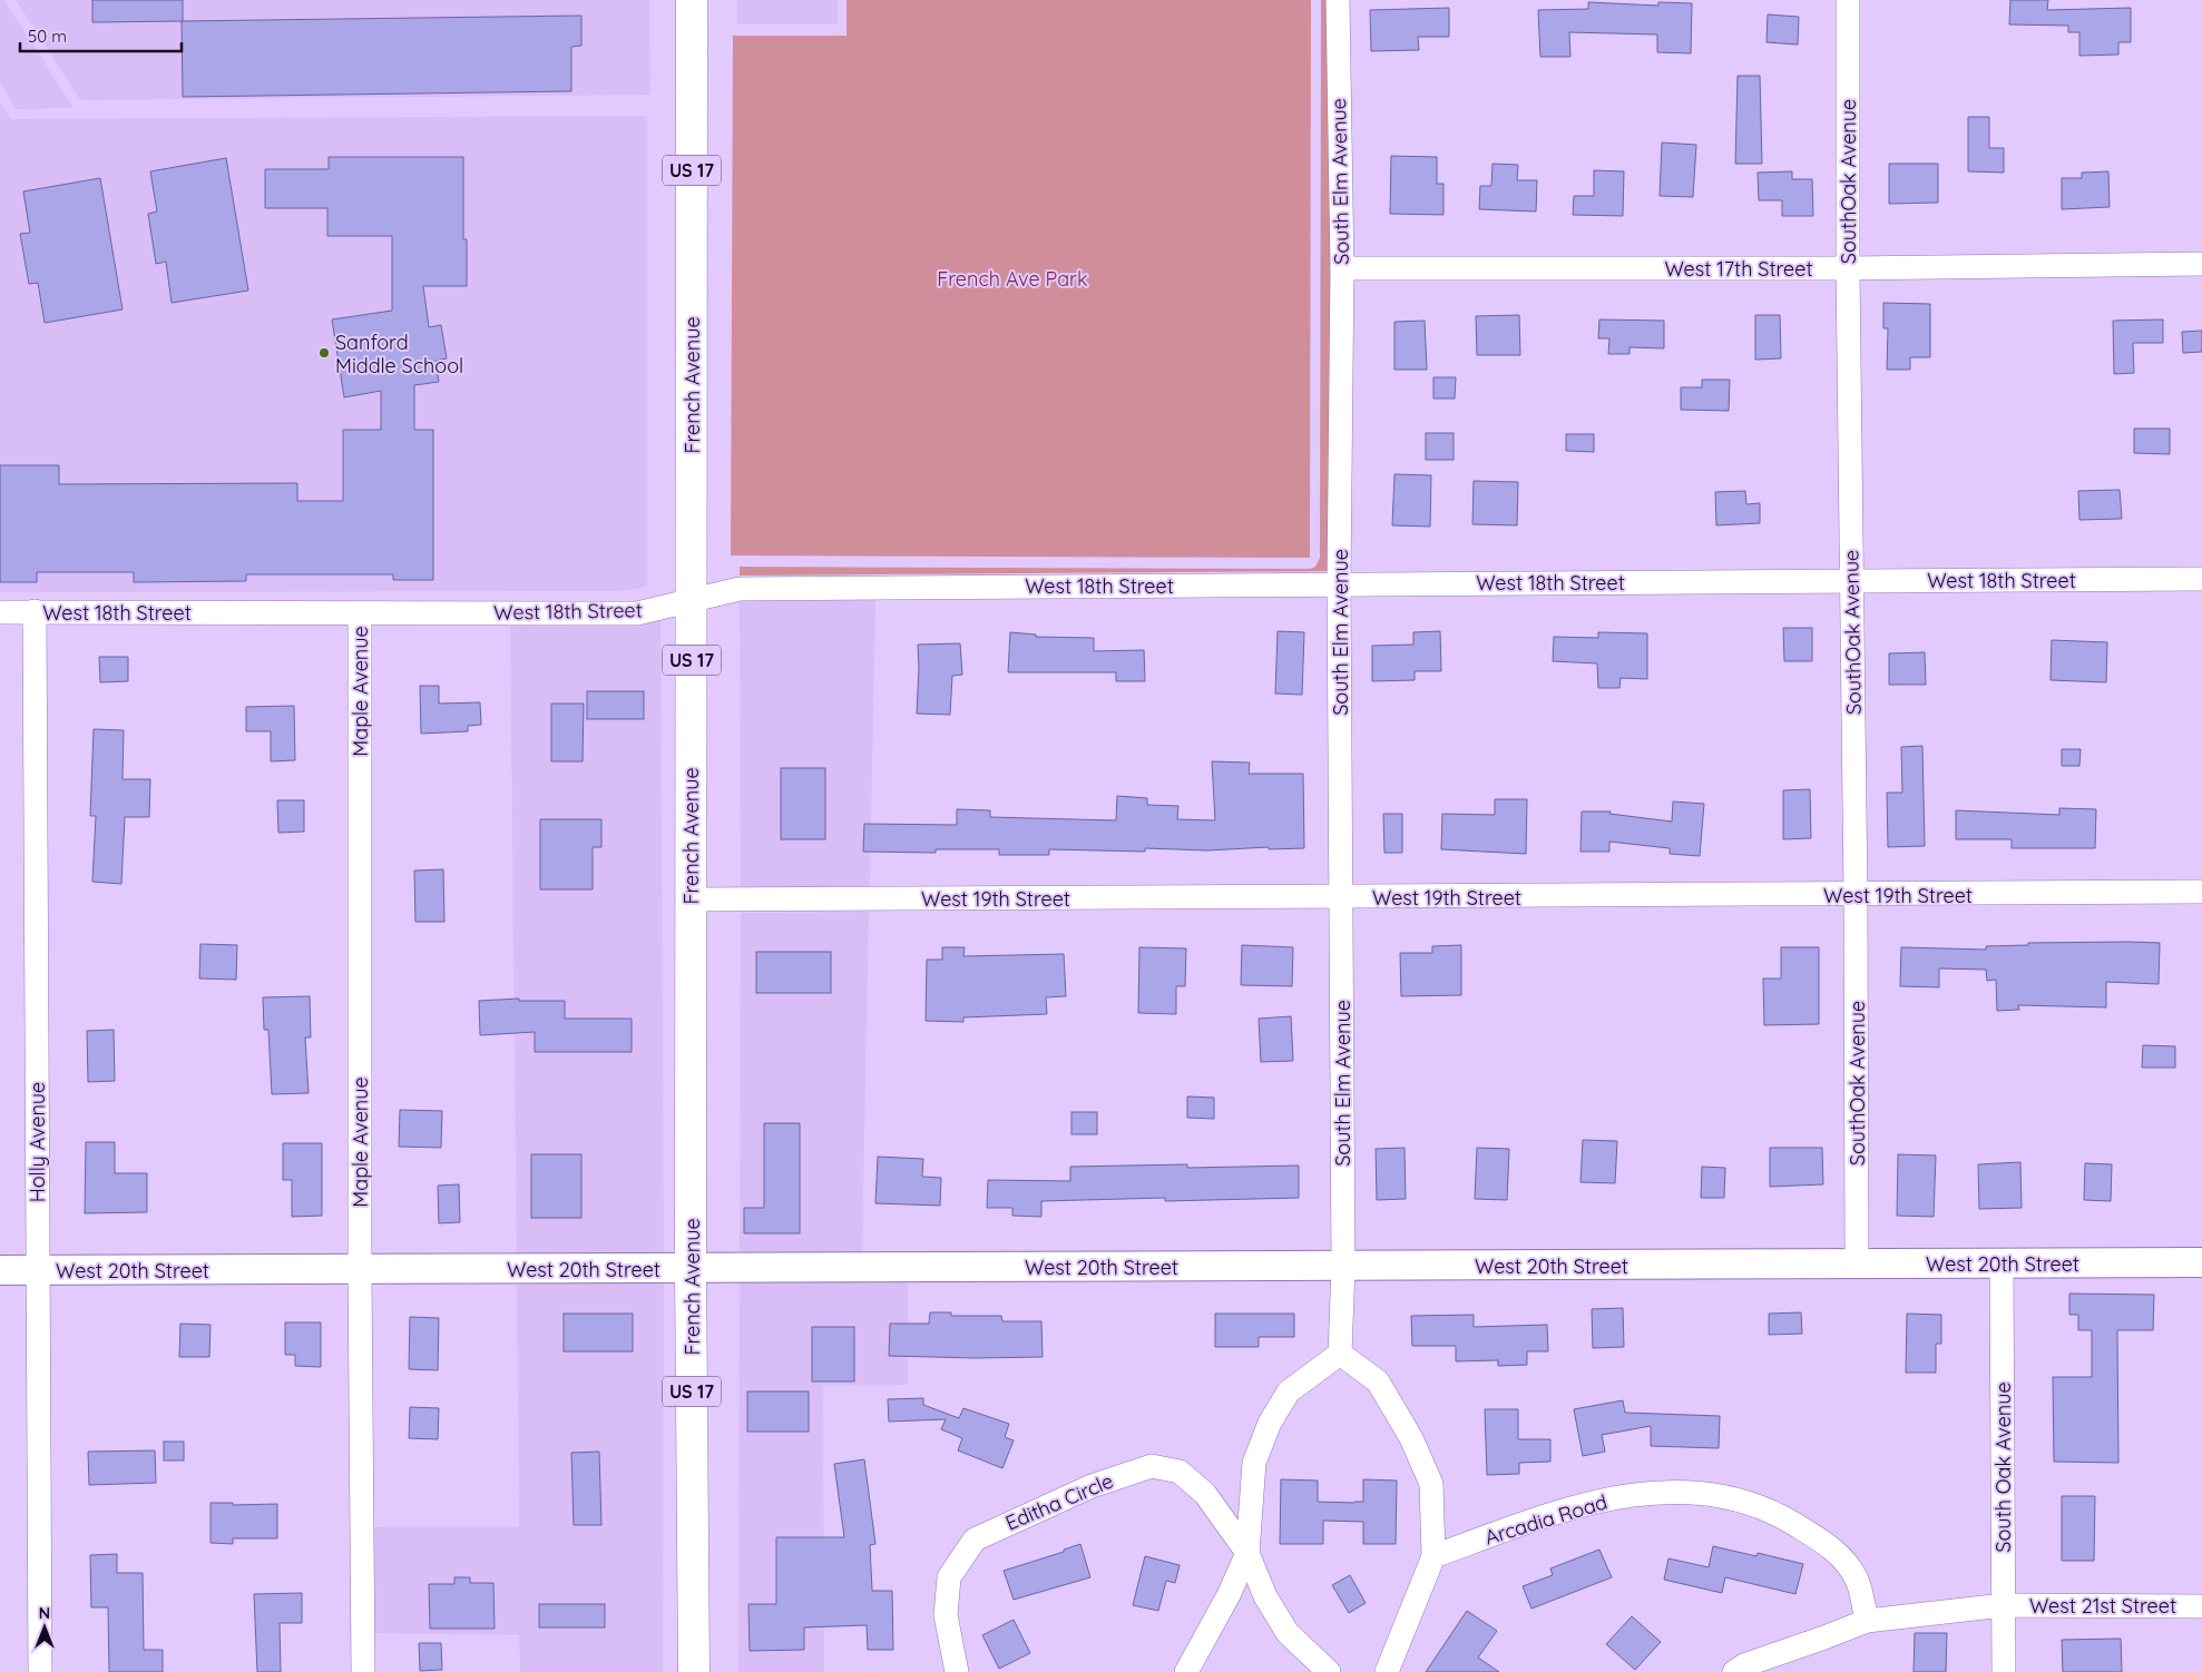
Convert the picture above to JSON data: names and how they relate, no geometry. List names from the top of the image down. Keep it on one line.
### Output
{"streets":{"main road":["US 17","French Avenue"],"street":["South Elm Avenue","SouthOak Avenue","West 17th Street","West 18th Street","Maple Avenue","West 19th Street","Holly Avenue","West 20th Street","South Oak Avenue","Editha Circle","Arcadia Road","West 21st Street"]},"crossings":[["South Elm Avenue","West 17th Street"],["South Elm Avenue","West 18th Street"],["South Elm Avenue","West 19th Street"],["South Elm Avenue","West 20th Street"],["SouthOak Avenue","West 17th Street"],["SouthOak Avenue","West 18th Street"],["SouthOak Avenue","West 19th Street"],["SouthOak Avenue","West 20th Street"],["French Avenue","West 18th Street"],["French Avenue","West 19th Street"],["French Avenue","West 20th Street"],["West 18th Street","Maple Avenue"],["West 18th Street","Holly Avenue"],["Maple Avenue","West 20th Street"],["Holly Avenue","West 20th Street"],["West 20th Street","South Oak Avenue"],["South Oak Avenue","West 21st Street"],["Arcadia Road","West 21st Street"]],"parks":["French Ave Park"],"places":["Sanford Middle School"],"scale_bar":"50 m","north":"top"}
